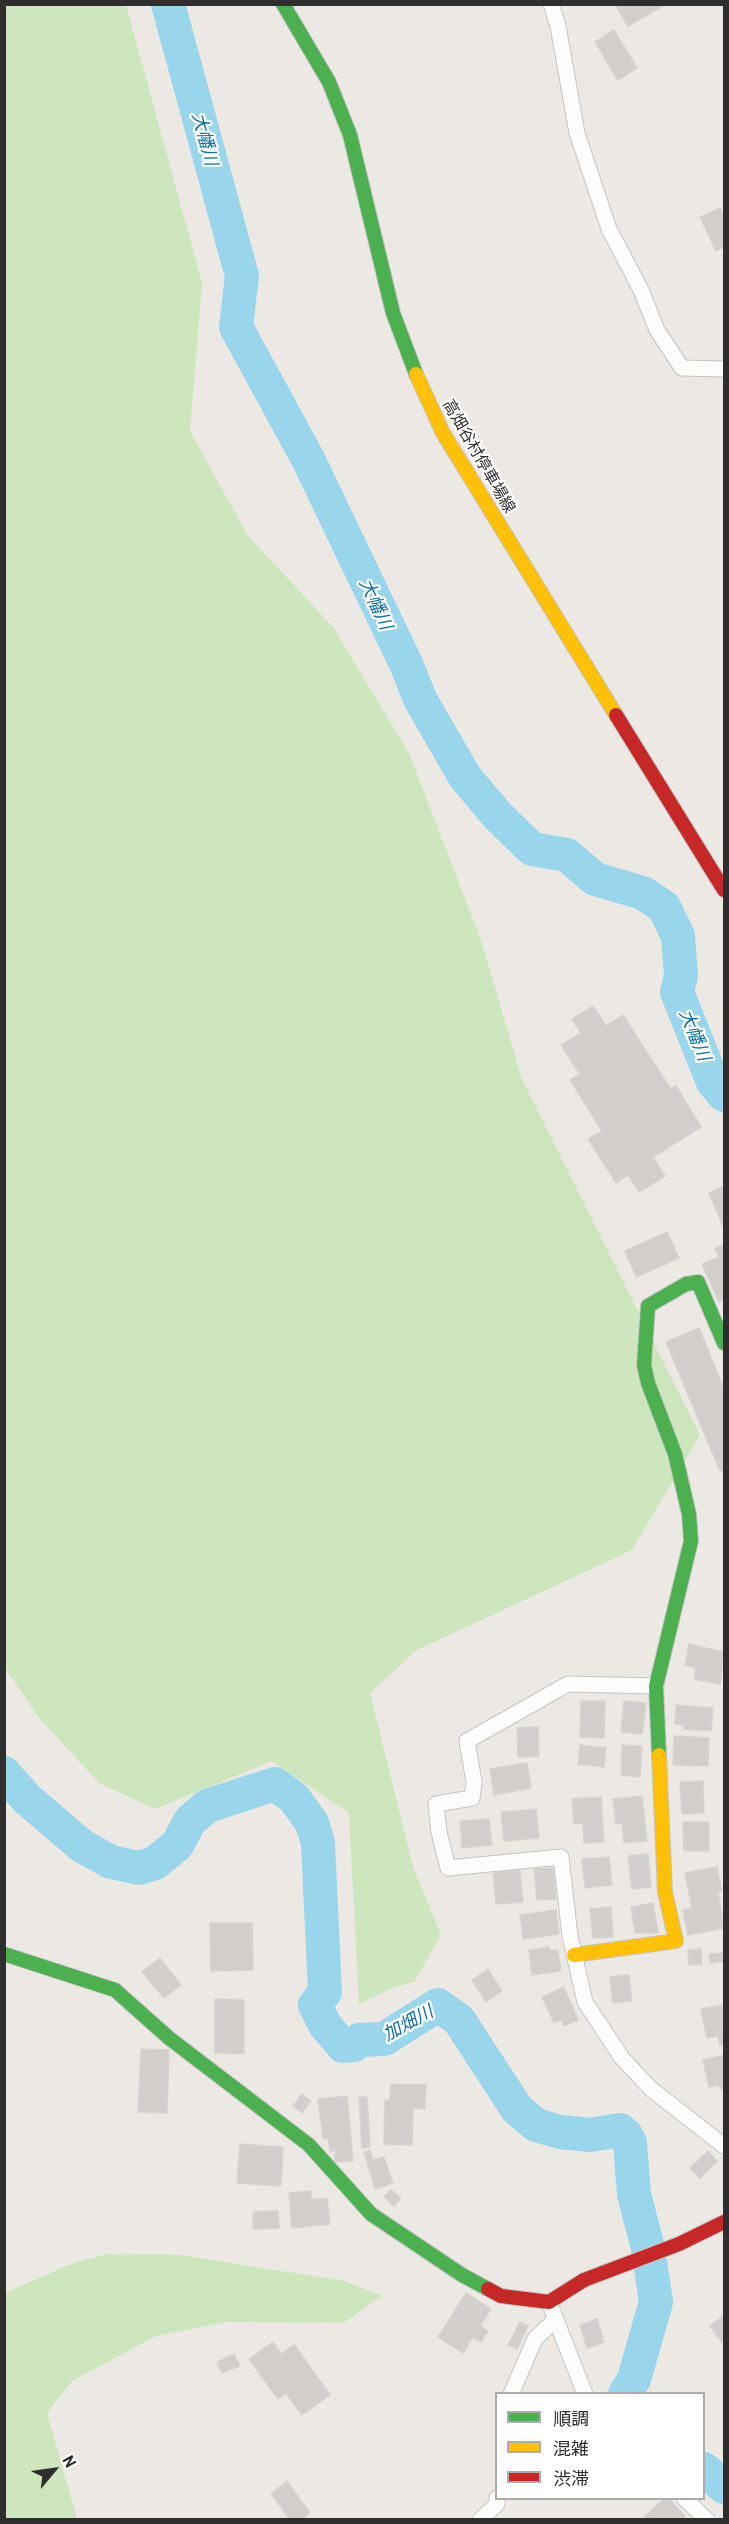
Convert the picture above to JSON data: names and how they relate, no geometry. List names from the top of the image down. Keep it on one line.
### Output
{"streets":{"street":["高畑谷村停車場線"]},"water":["大幡川","加畑川"],"legend":["順調","混雑","渋滞"],"north":"top right"}
